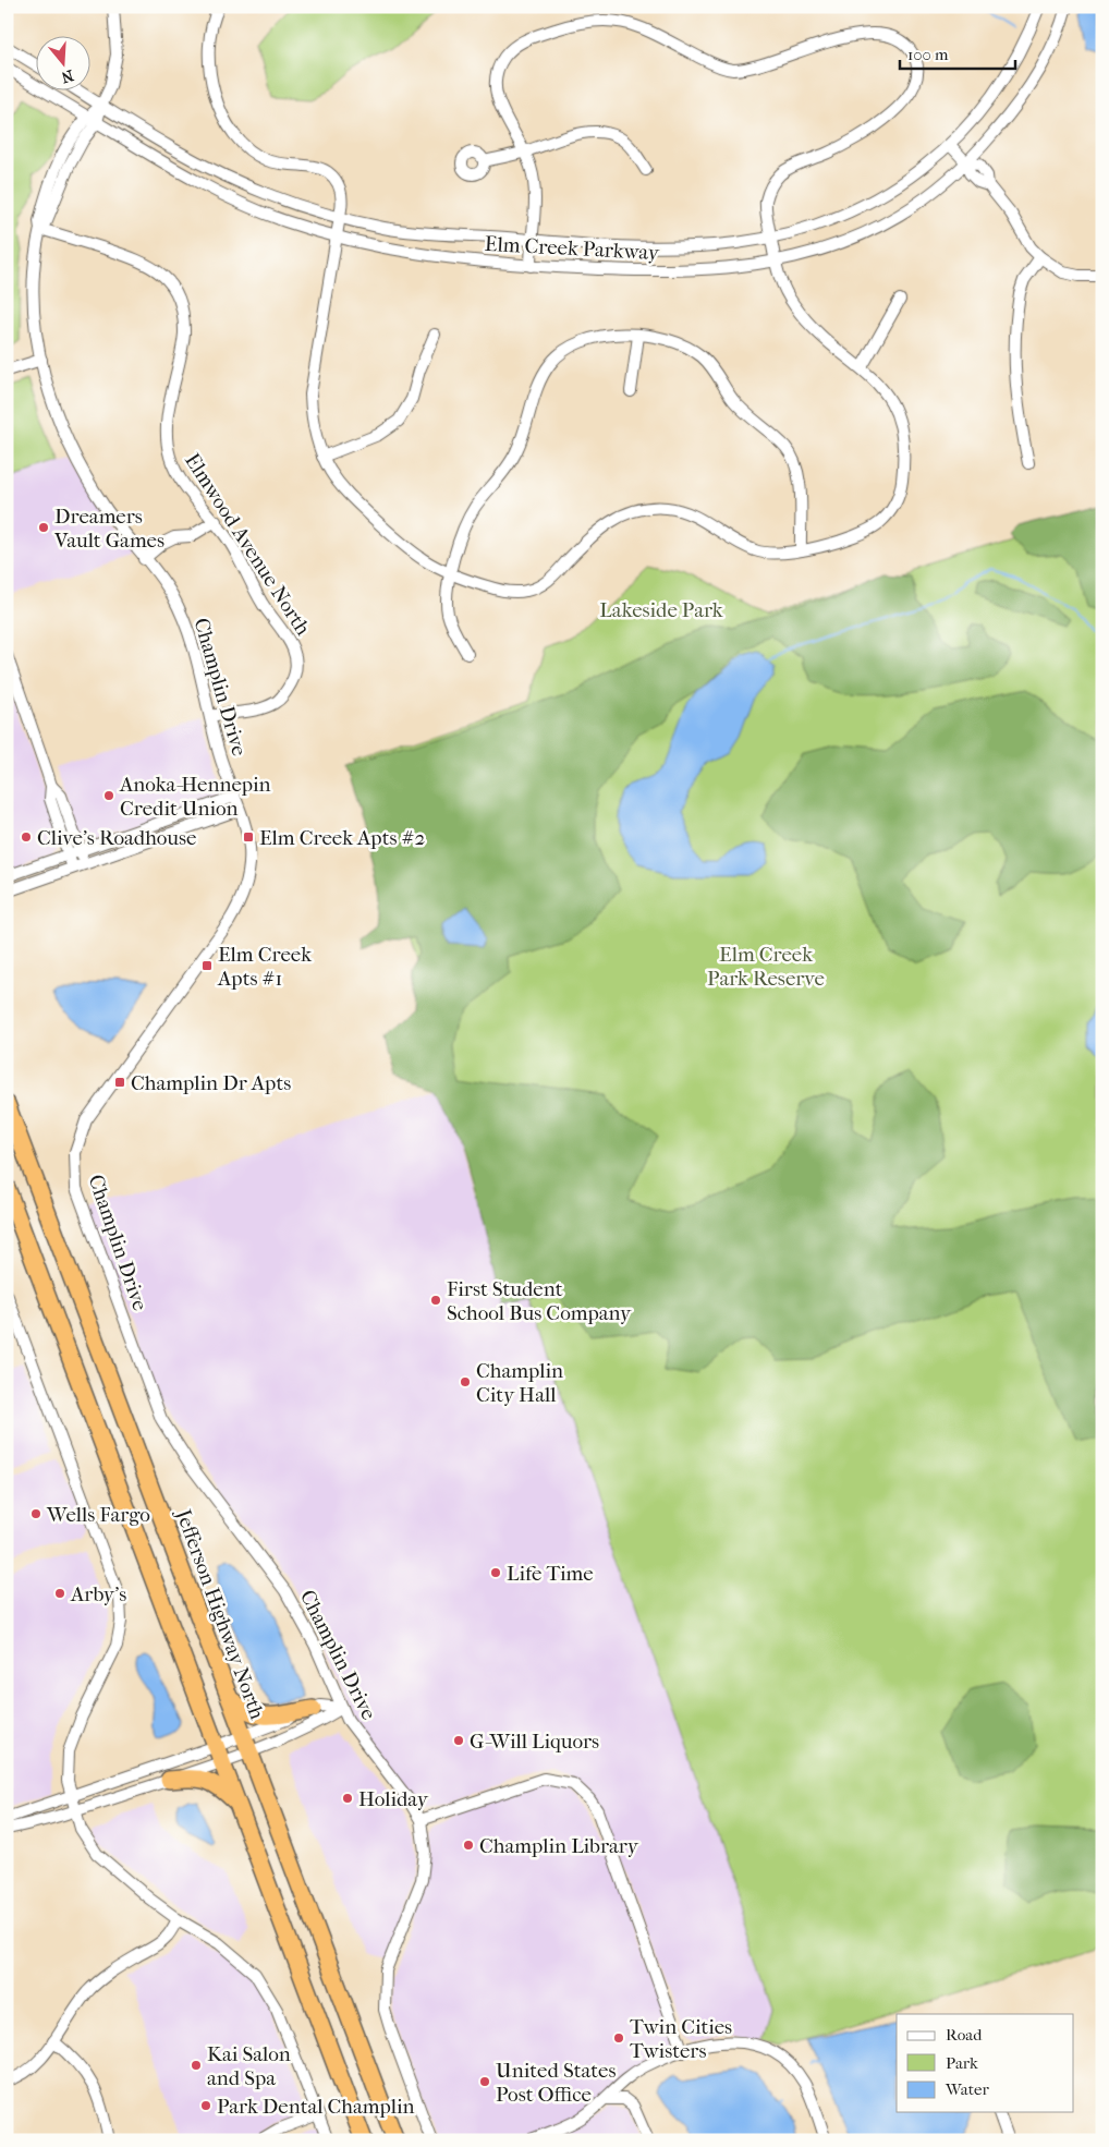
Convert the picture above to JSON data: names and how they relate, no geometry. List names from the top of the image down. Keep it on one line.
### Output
{"streets":{"highway":["Jefferson Highway North"],"street":["Elm Creek Parkway","Elmwood Avenue North","Champlin Drive"]},"crossings":[["Elm Creek Parkway","Champlin Drive"],["Elmwood Avenue North","Champlin Drive"]],"parks":["Lakeside Park","Elm Creek Park Reserve"],"places":{"other":["Dreamers Vault Games","Anoka-Hennepin Credit Union","Clive's Roadhouse","First Student School Bus Company","Champlin City Hall","Wells Fargo","Life Time","Arby's","G-Will Liquors","Holiday","Champlin Library","Twin Cities Twisters","Kai Salon and Spa","United States Post Office","Park Dental Champlin"],"transit":["Elm Creek Apts #2","Elm Creek Apts #1","Champlin Dr Apts"]},"legend":["Road","Park","Water"],"scale_bar":"100 m","north":"bottom"}
